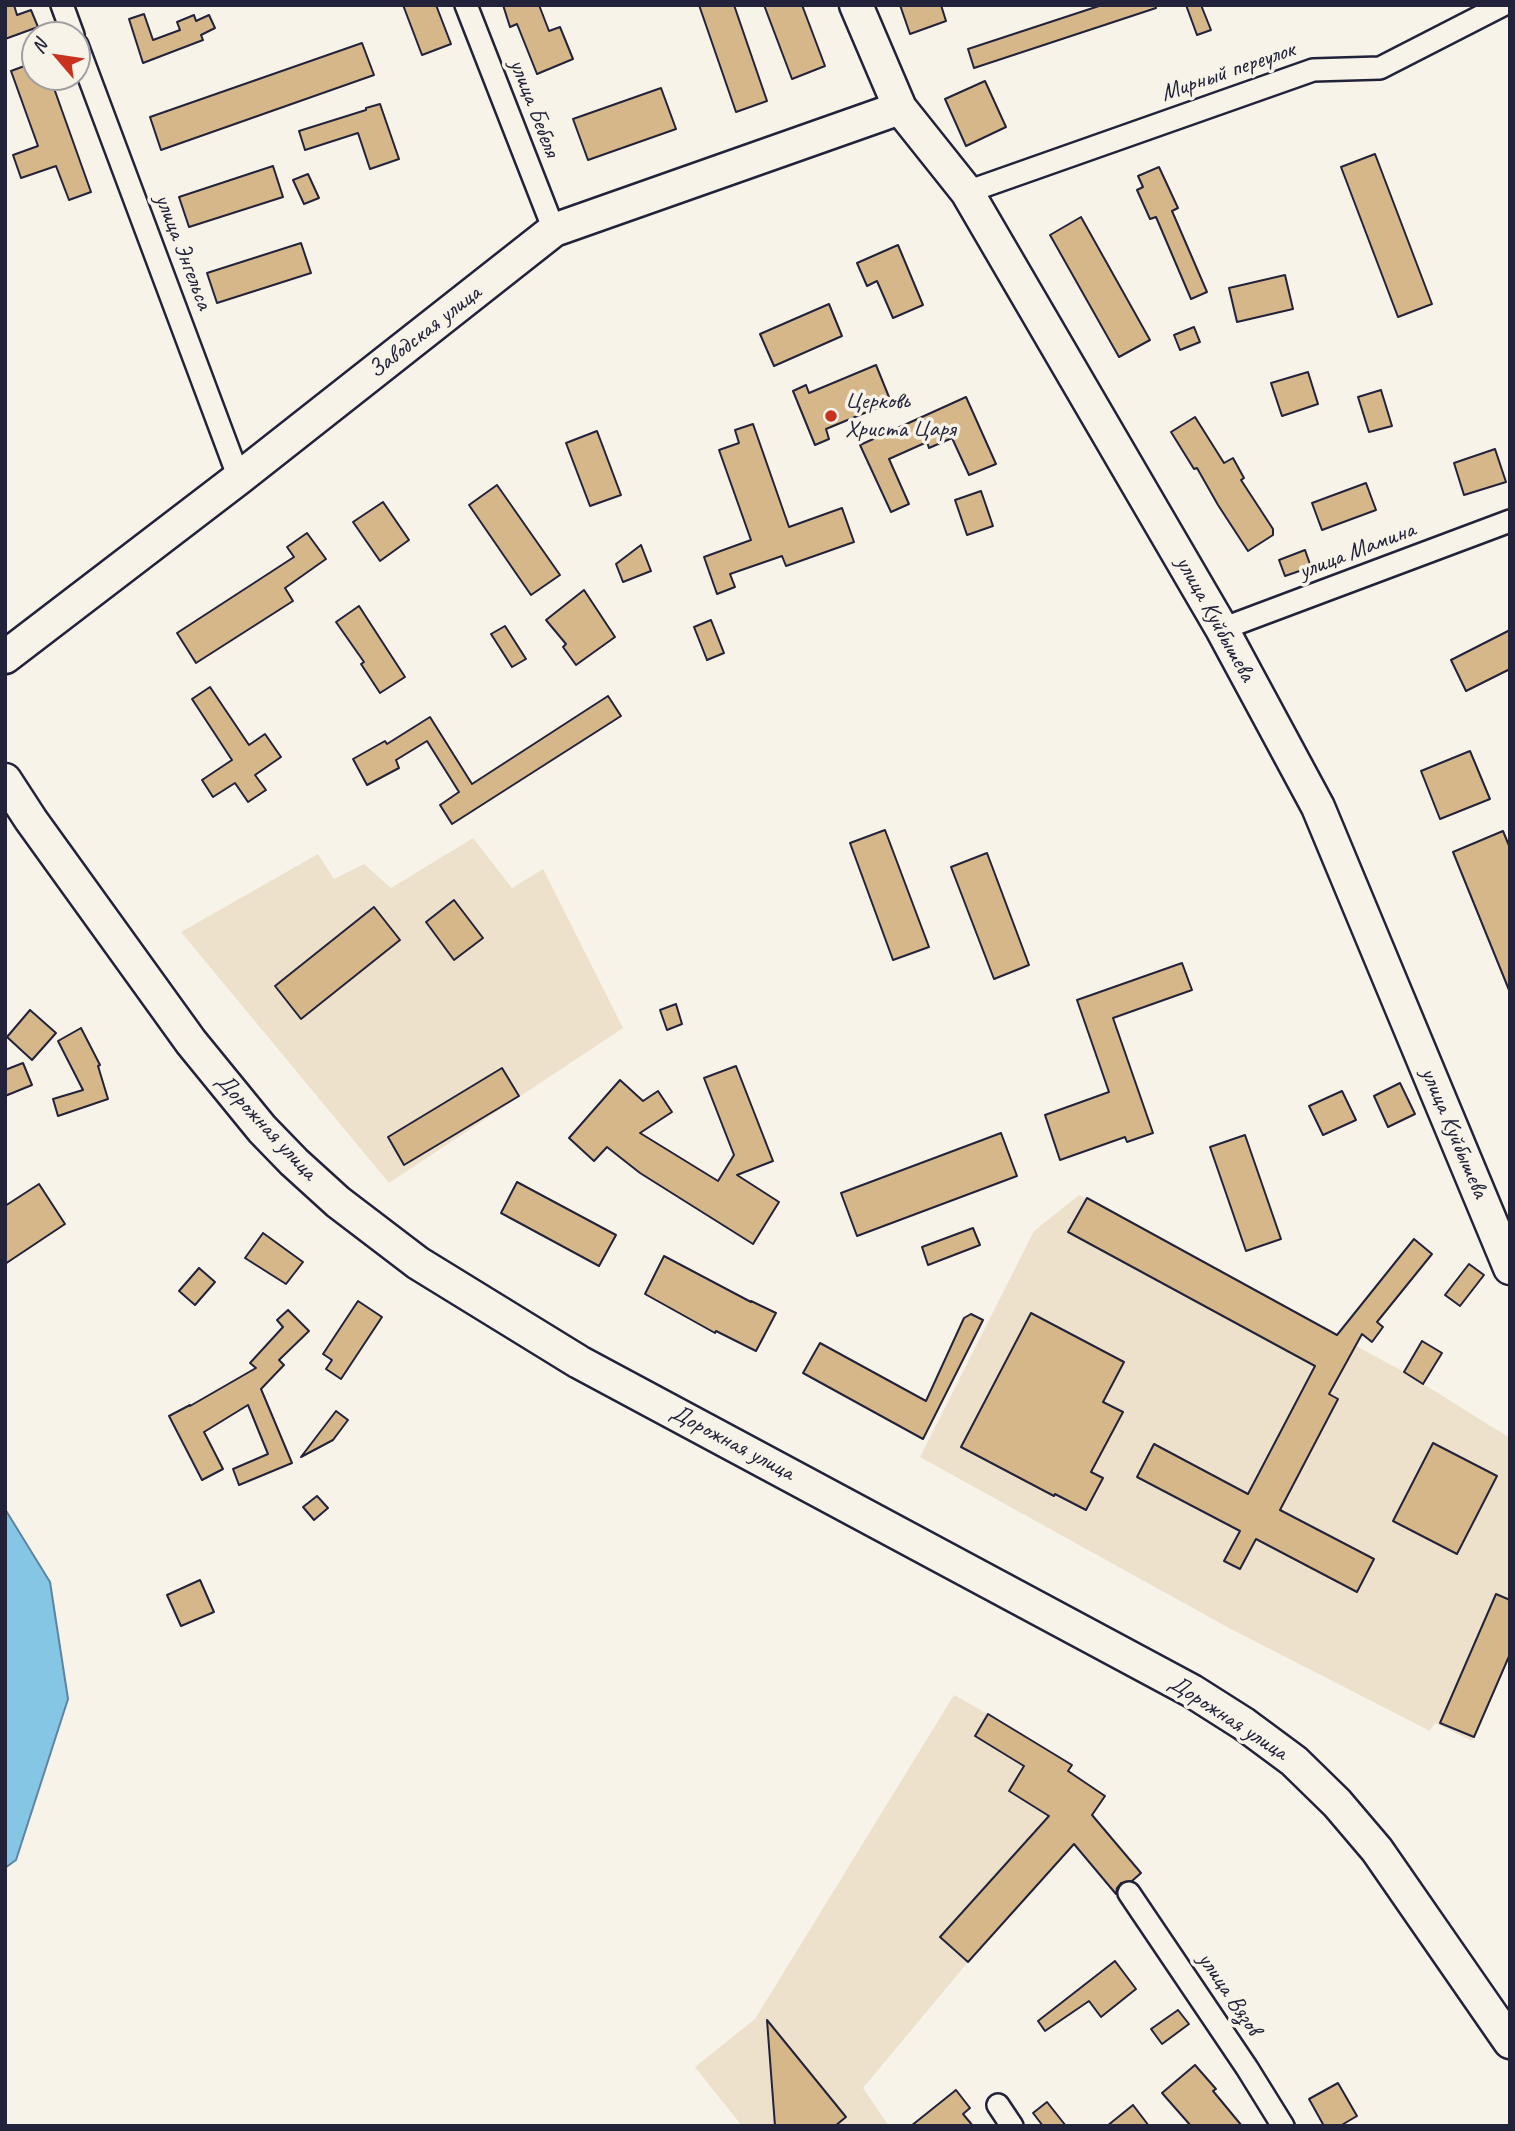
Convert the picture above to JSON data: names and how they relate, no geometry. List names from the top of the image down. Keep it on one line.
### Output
{"streets":{"street":["Мирный переулок","улица Бебеля","улица Энгельса","Заводская улица","улица Мамина","улица Куйбышева","Дорожная улица","улица Вязов"]},"crossings":[["Мирный переулок","улица Куйбышева"],["улица Бебеля","Заводская улица"],["улица Энгельса","Заводская улица"],["Заводская улица","улица Куйбышева"],["улица Мамина","улица Куйбышева"]],"places":["Церковь Христа Царя"],"north":"top left"}
